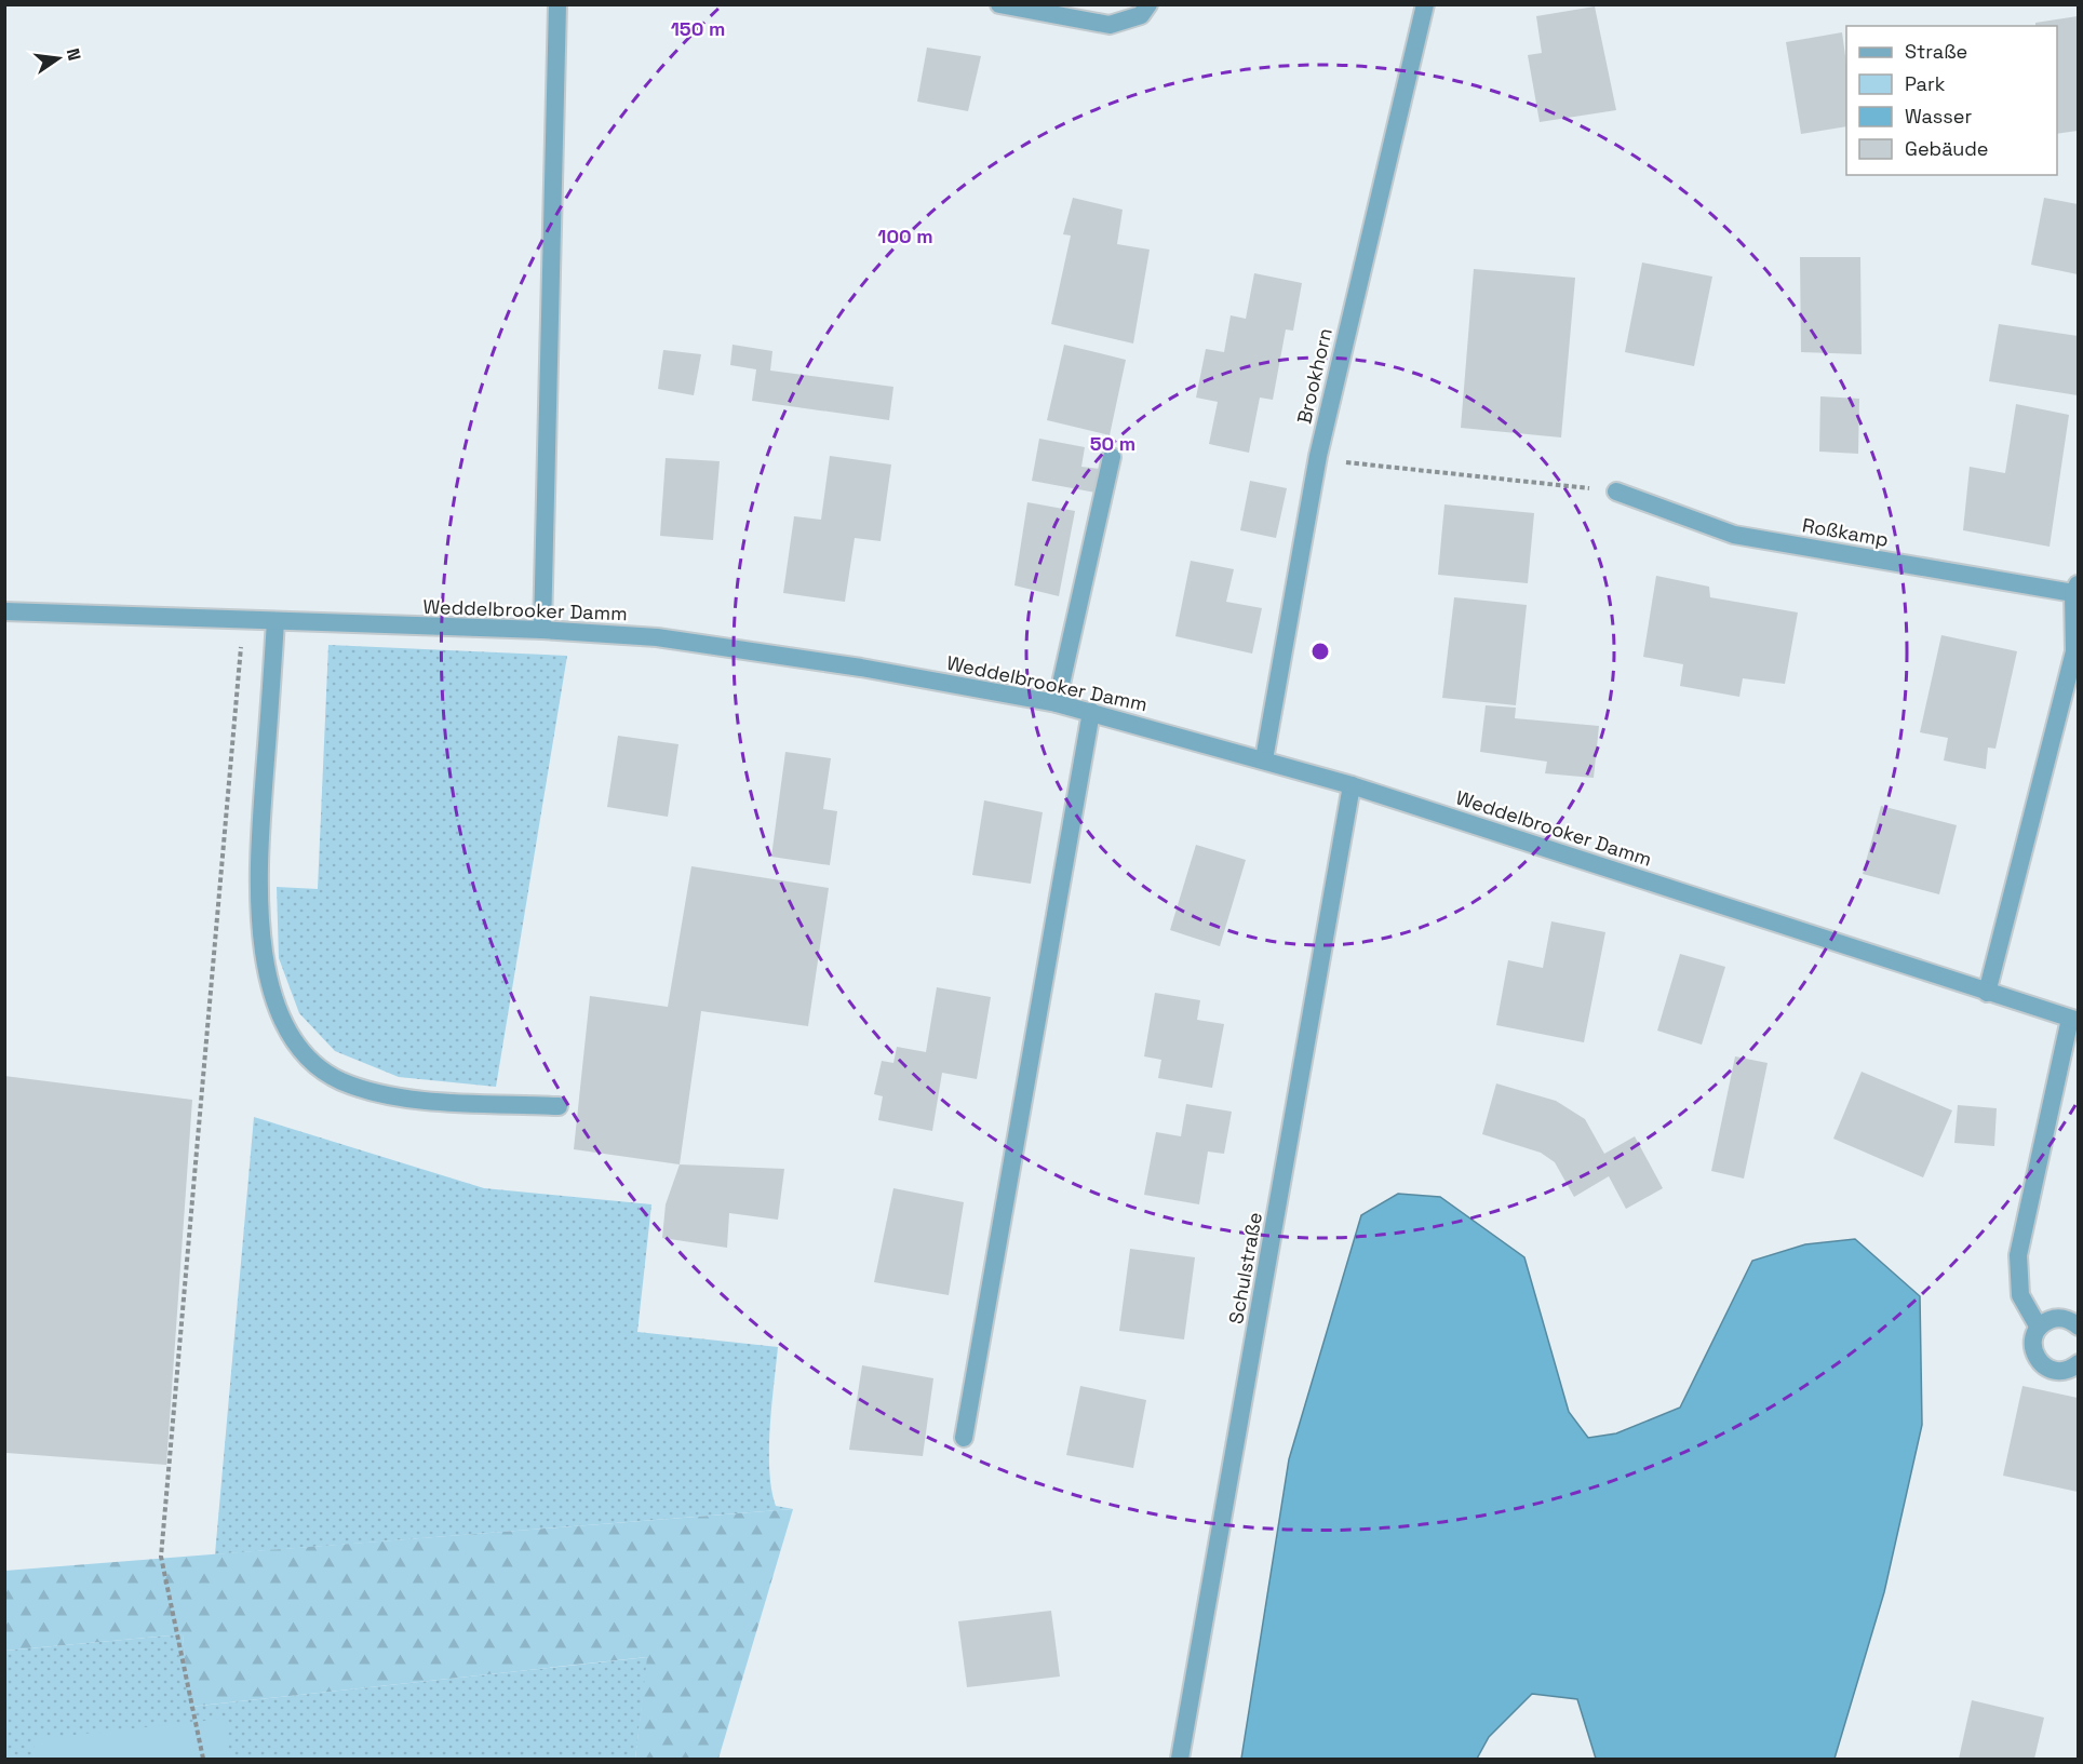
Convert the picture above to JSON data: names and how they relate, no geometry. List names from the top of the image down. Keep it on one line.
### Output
{"streets":{"street":["Brookhorn","Roßkamp","Weddelbrooker Damm","Schulstraße"]},"crossings":[["Brookhorn","Weddelbrooker Damm"],["Roßkamp","Weddelbrooker Damm"],["Weddelbrooker Damm","Schulstraße"]],"legend":["Straße","Park","Wasser","Gebäude"],"north":"right","rings":["150 m","100 m","50 m"]}
